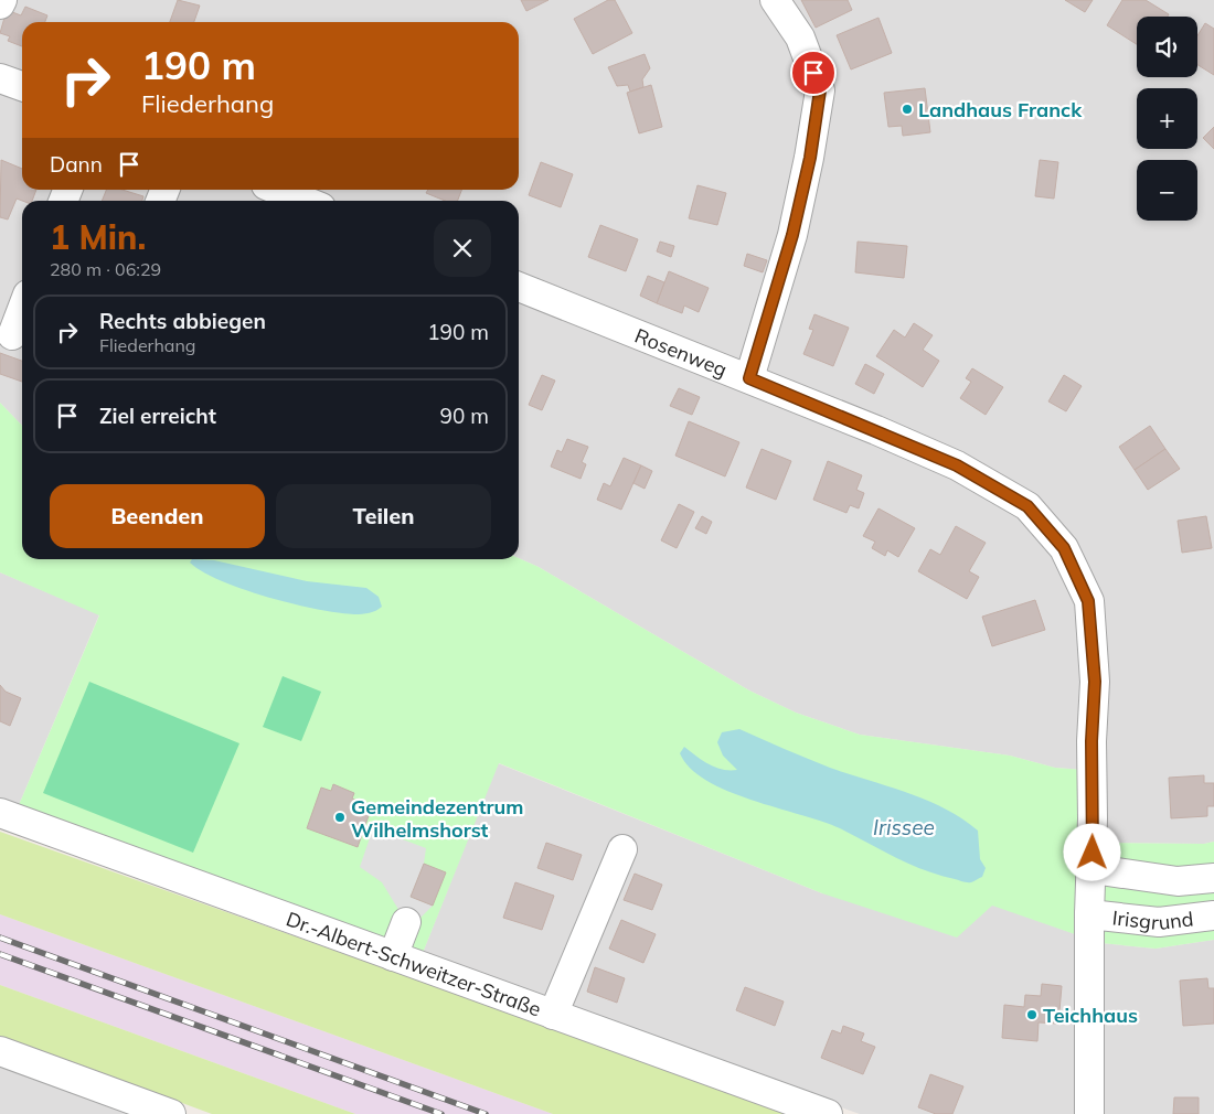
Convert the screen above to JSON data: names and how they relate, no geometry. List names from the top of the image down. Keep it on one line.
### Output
{"streets":{"street":["Rosenweg","Irisgrund","Dr.-Albert-Schweitzer-Straße"]},"crossings":[["Rosenweg","Irisgrund"]],"water":["Irissee"],"places":["Landhaus Franck","Gemeindezentrum Wilhelmshorst","Teichhaus"],"page":{"map_buttons":["+","−"],"turn":["190 m","Fliederhang"],"then":"Dann","heading":["1 Min.","280 m · 06:29"],"list":[{"name":"Rechts abbiegen","note":"Fliederhang","value":"190 m"},{"name":"Ziel erreicht","value":"90 m"}],"buttons":["Beenden","Teilen"]}}
